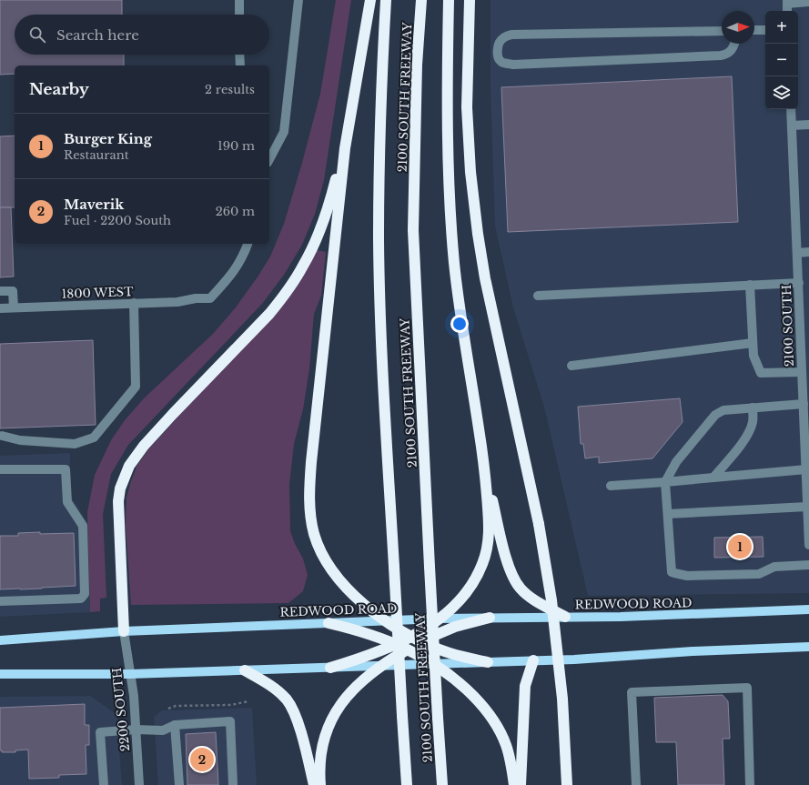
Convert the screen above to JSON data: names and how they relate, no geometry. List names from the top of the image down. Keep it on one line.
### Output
{"streets":{"highway":["2100 SOUTH FREEWAY"],"main road":["REDWOOD ROAD"],"street":["1800 WEST","2100 SOUTH","2200 SOUTH"]},"crossings":[["REDWOOD ROAD","2200 SOUTH"]],"north":"right","page":{"map_buttons":["+","−"],"search":"Search here","heading":["Nearby","2 results"],"list":[{"mark":"1","name":"Burger King","note":"Restaurant","value":"190 m"},{"mark":"2","name":"Maverik","note":"Fuel · 2200 South","value":"260 m"}],"pins":["1","2"]}}
